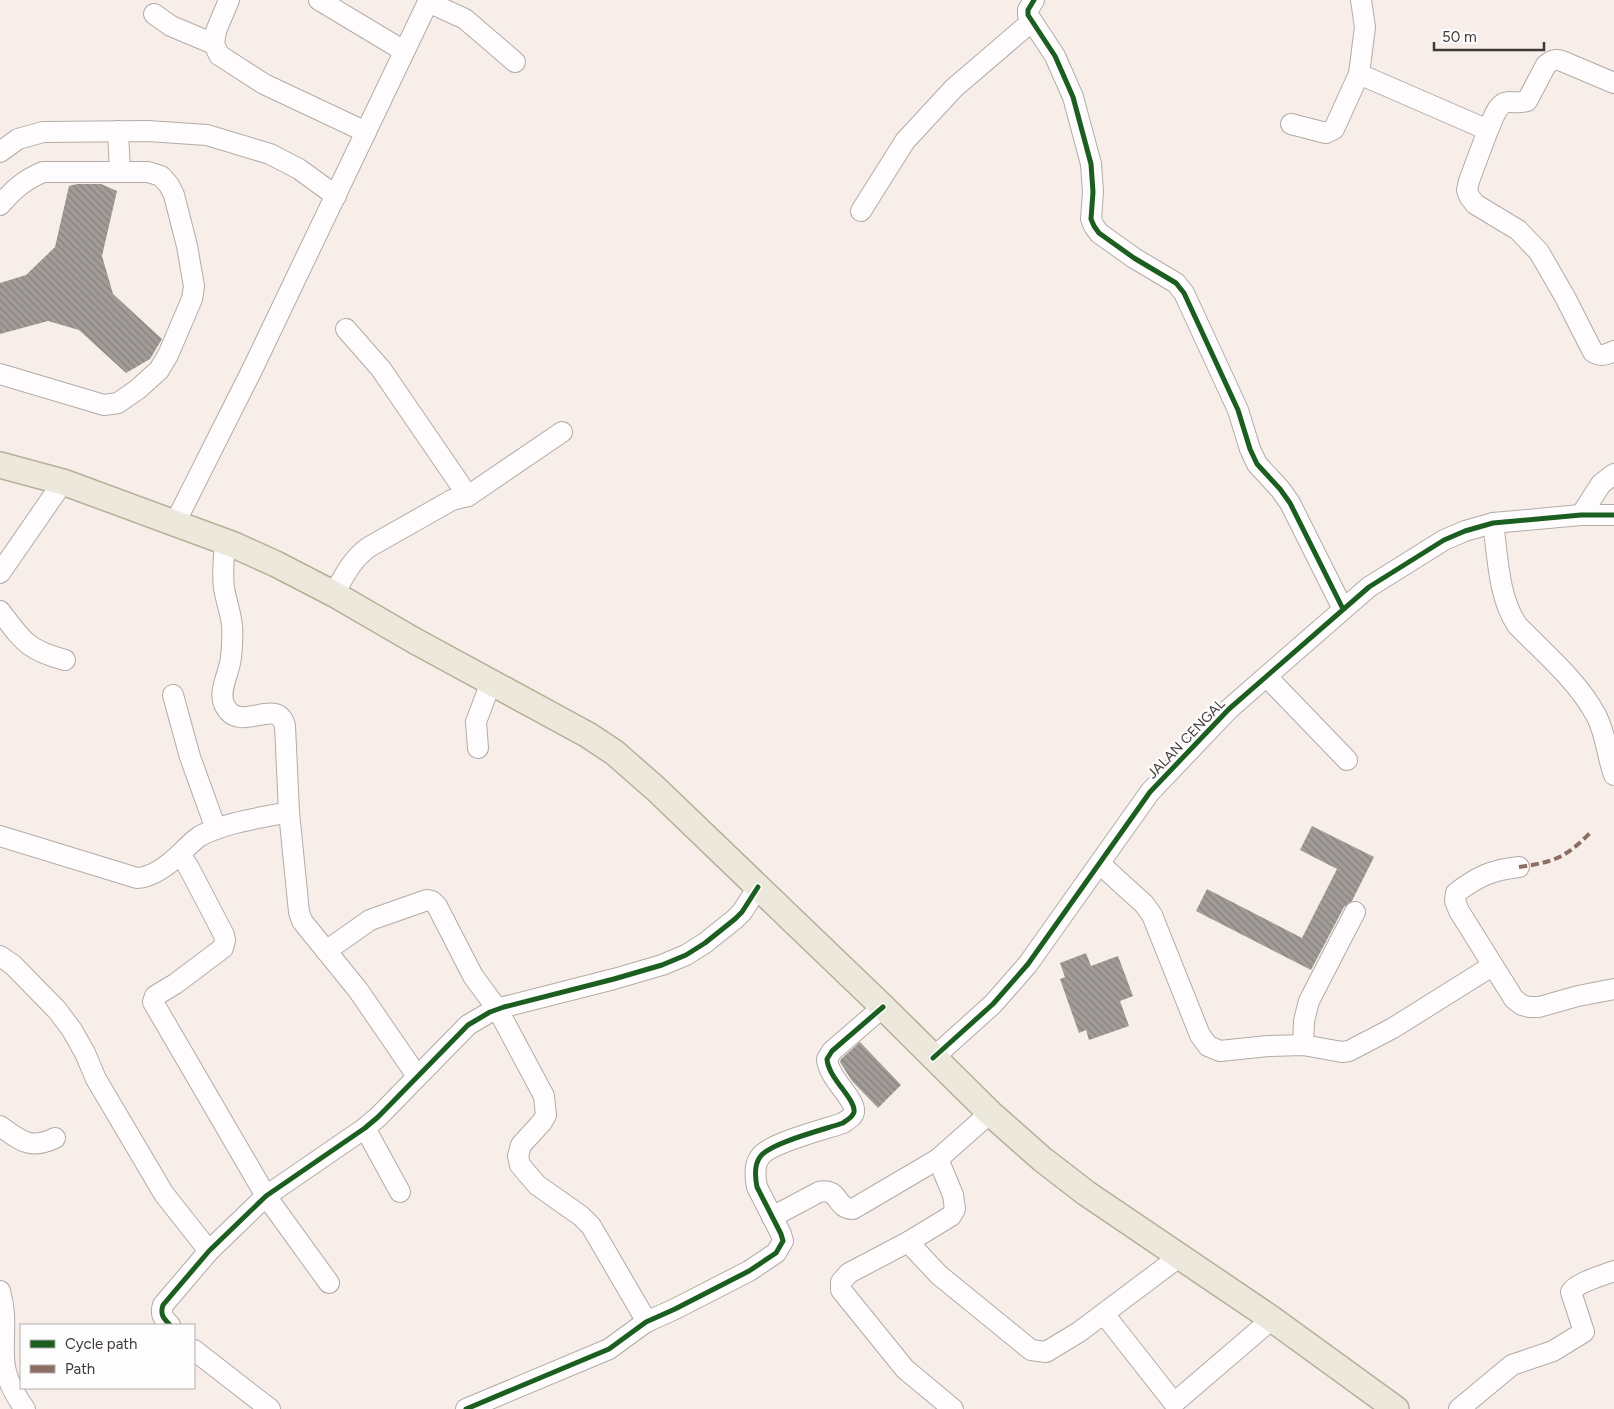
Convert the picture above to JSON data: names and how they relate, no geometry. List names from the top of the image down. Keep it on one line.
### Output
{"streets":{"street":["JALAN CENGAL"]},"legend":["Cycle path","Path"],"scale_bar":"50 m"}
